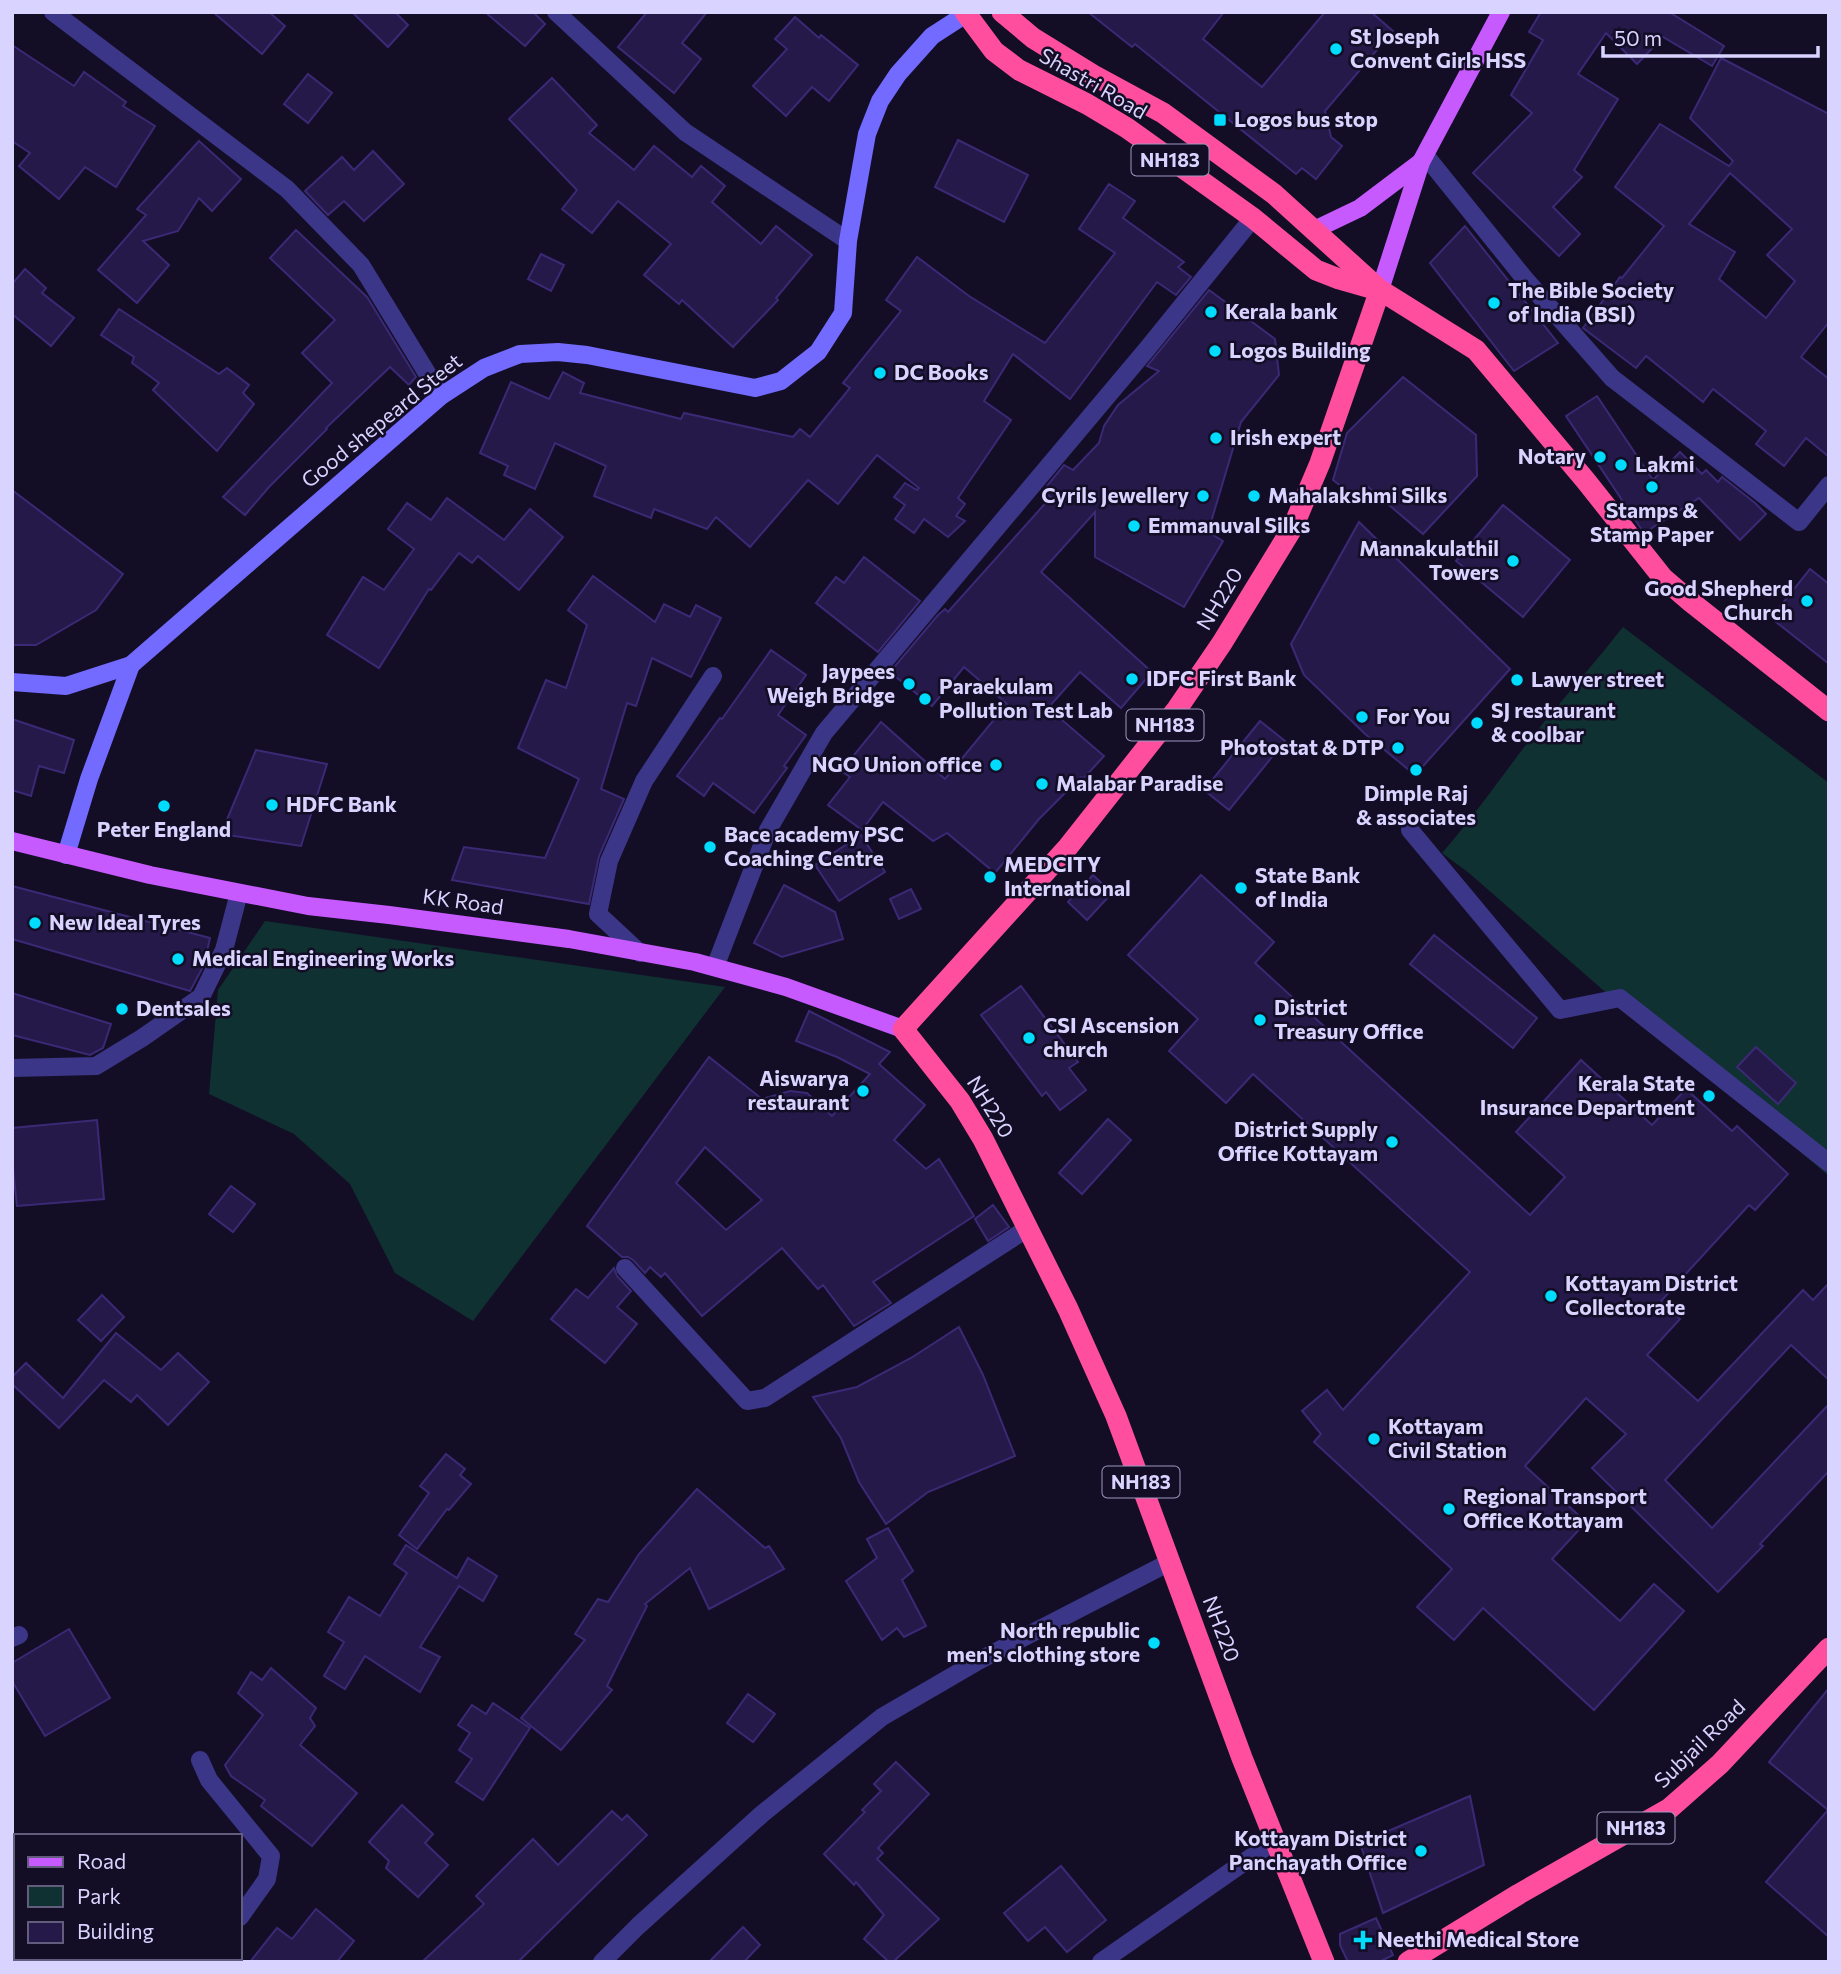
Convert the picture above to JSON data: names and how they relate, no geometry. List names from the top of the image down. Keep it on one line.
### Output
{"streets":{"highway":["Shastri Road","NH183","NH220","Subjail Road"],"main road":["Good shepeard Steet","KK Road"]},"crossings":[["Shastri Road","NH183"],["Shastri Road","Good shepeard Steet"],["Shastri Road","NH220"],["NH183","NH220"],["NH220","KK Road"]],"places":{"other":["St Joseph Convent Girls HSS","The Bible Society of India (BSI)","Kerala bank","Logos Building","DC Books","Irish expert","Notary","Lakmi","Stamps & Stamp Paper","Cyrils Jewellery","Mahalakshmi Silks","Emmanuval Silks","Mannakulathil Towers","Good Shepherd Church","IDFC First Bank","Lawyer street","Jaypees Weigh Bridge","Paraekulam Pollution Test Lab","For You","SJ restaurant & coolbar","Photostat & DTP","NGO Union office","Dimple Raj & associates","Malabar Paradise","HDFC Bank","Peter England","Bace academy PSC Coaching Centre","MEDCITY International","State Bank of India","New Ideal Tyres","Medical Engineering Works","Dentsales","District Treasury Office","CSI Ascension church","Aiswarya restaurant","Kerala State Insurance Department","District Supply Office Kottayam","Kottayam District Collectorate","Kottayam Civil Station","Regional Transport Office Kottayam","North republic men's clothing store","Kottayam District Panchayath Office"],"transit":["Logos bus stop"],"health":["Neethi Medical Store"]},"legend":["Road","Park","Building"],"scale_bar":"50 m"}
